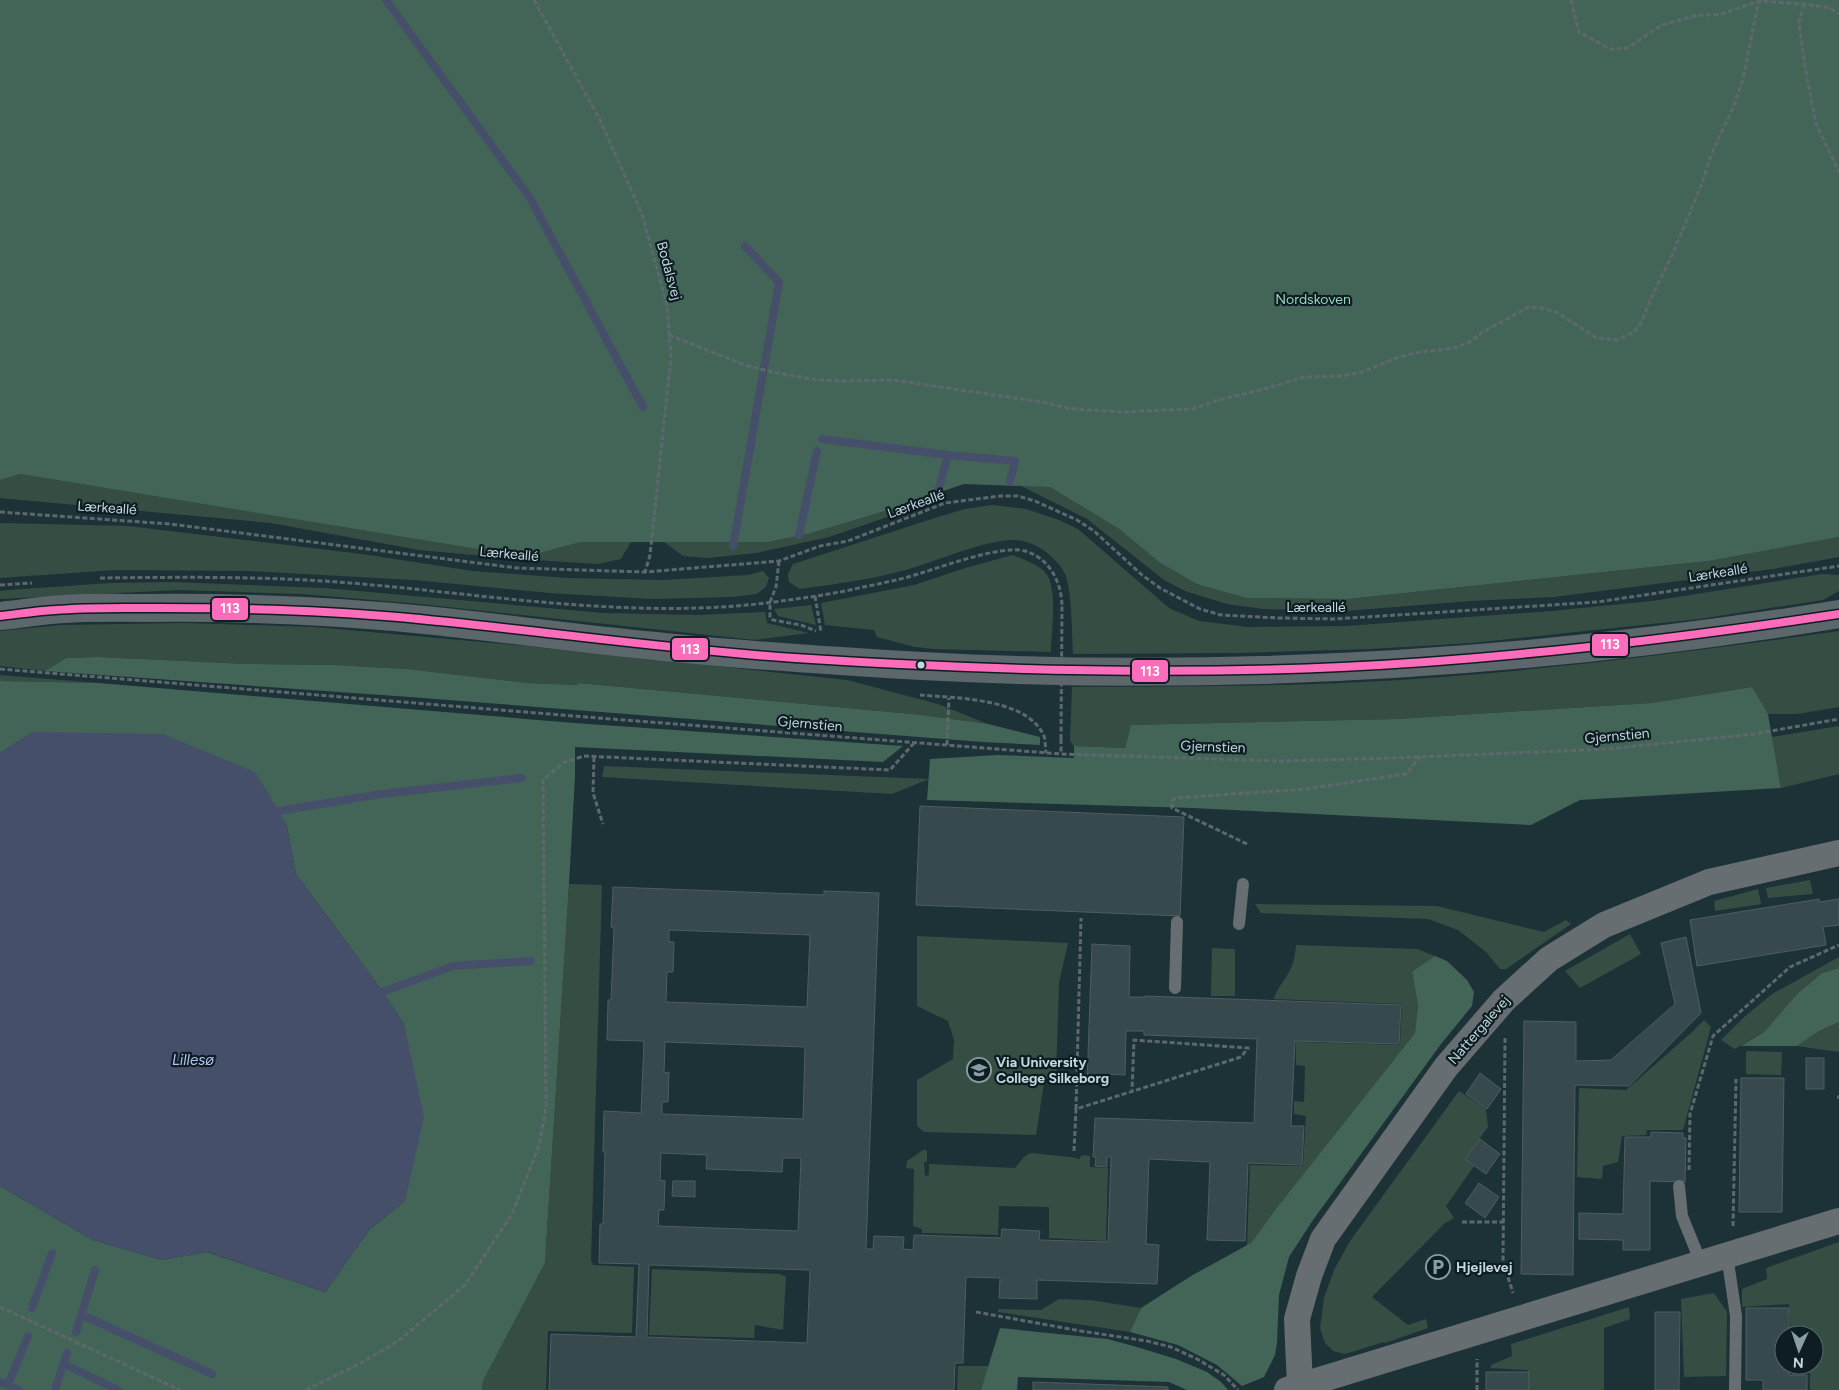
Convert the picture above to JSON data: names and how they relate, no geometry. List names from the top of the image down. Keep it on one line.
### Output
{"streets":{"street":["Nattergalevej"],"path":["Bodalsvej","Lærkeallé","Gjernstien"]},"crossings":[["Bodalsvej","Lærkeallé"]],"water":["Lillesø"],"parks":["Nordskoven"],"places":{"school or university":["Via University College Silkeborg"],"parking":["Hjejlevej"]},"lines":["transit line 113"],"north":"bottom"}
